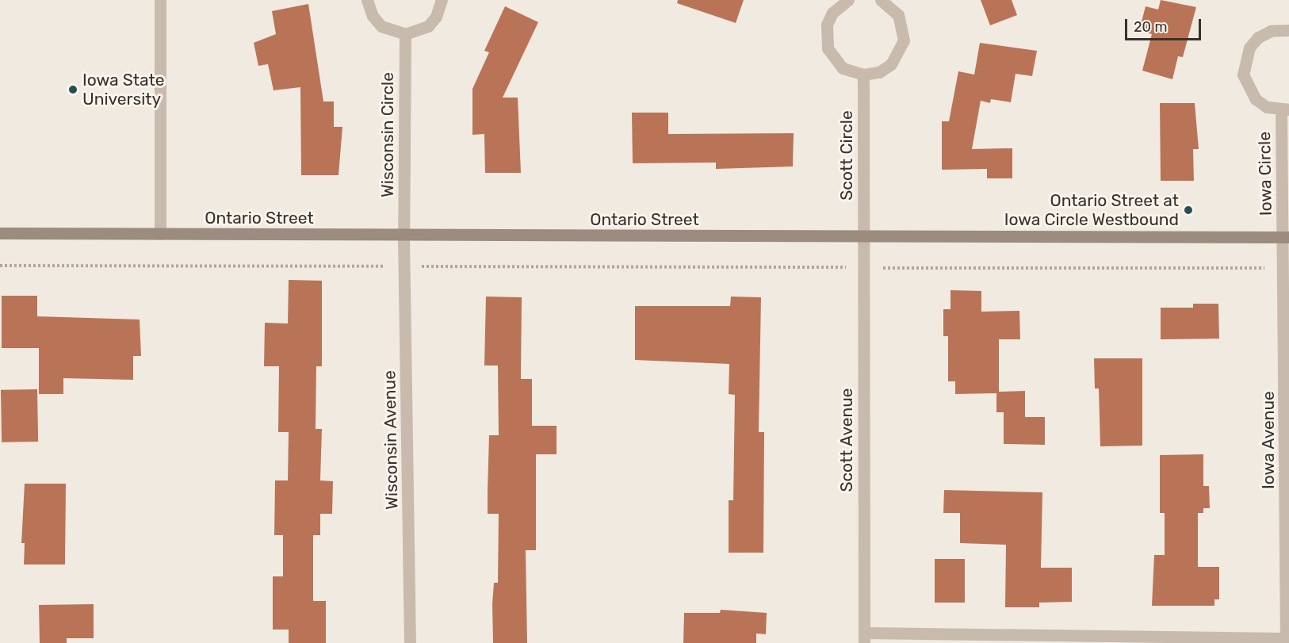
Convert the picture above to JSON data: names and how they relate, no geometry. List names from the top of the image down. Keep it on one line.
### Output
{"streets":{"main road":["Ontario Street"],"street":["Wisconsin Circle","Scott Circle","Iowa Circle","Wisconsin Avenue","Scott Avenue","Iowa Avenue"]},"crossings":[["Wisconsin Circle","Ontario Street"],["Wisconsin Circle","Wisconsin Avenue"],["Scott Circle","Ontario Street"],["Scott Circle","Scott Avenue"],["Iowa Circle","Ontario Street"],["Iowa Circle","Iowa Avenue"],["Ontario Street","Wisconsin Avenue"],["Ontario Street","Scott Avenue"],["Ontario Street","Iowa Avenue"]],"places":["Iowa State University","Ontario Street at Iowa Circle Westbound"],"scale_bar":"20 m"}
